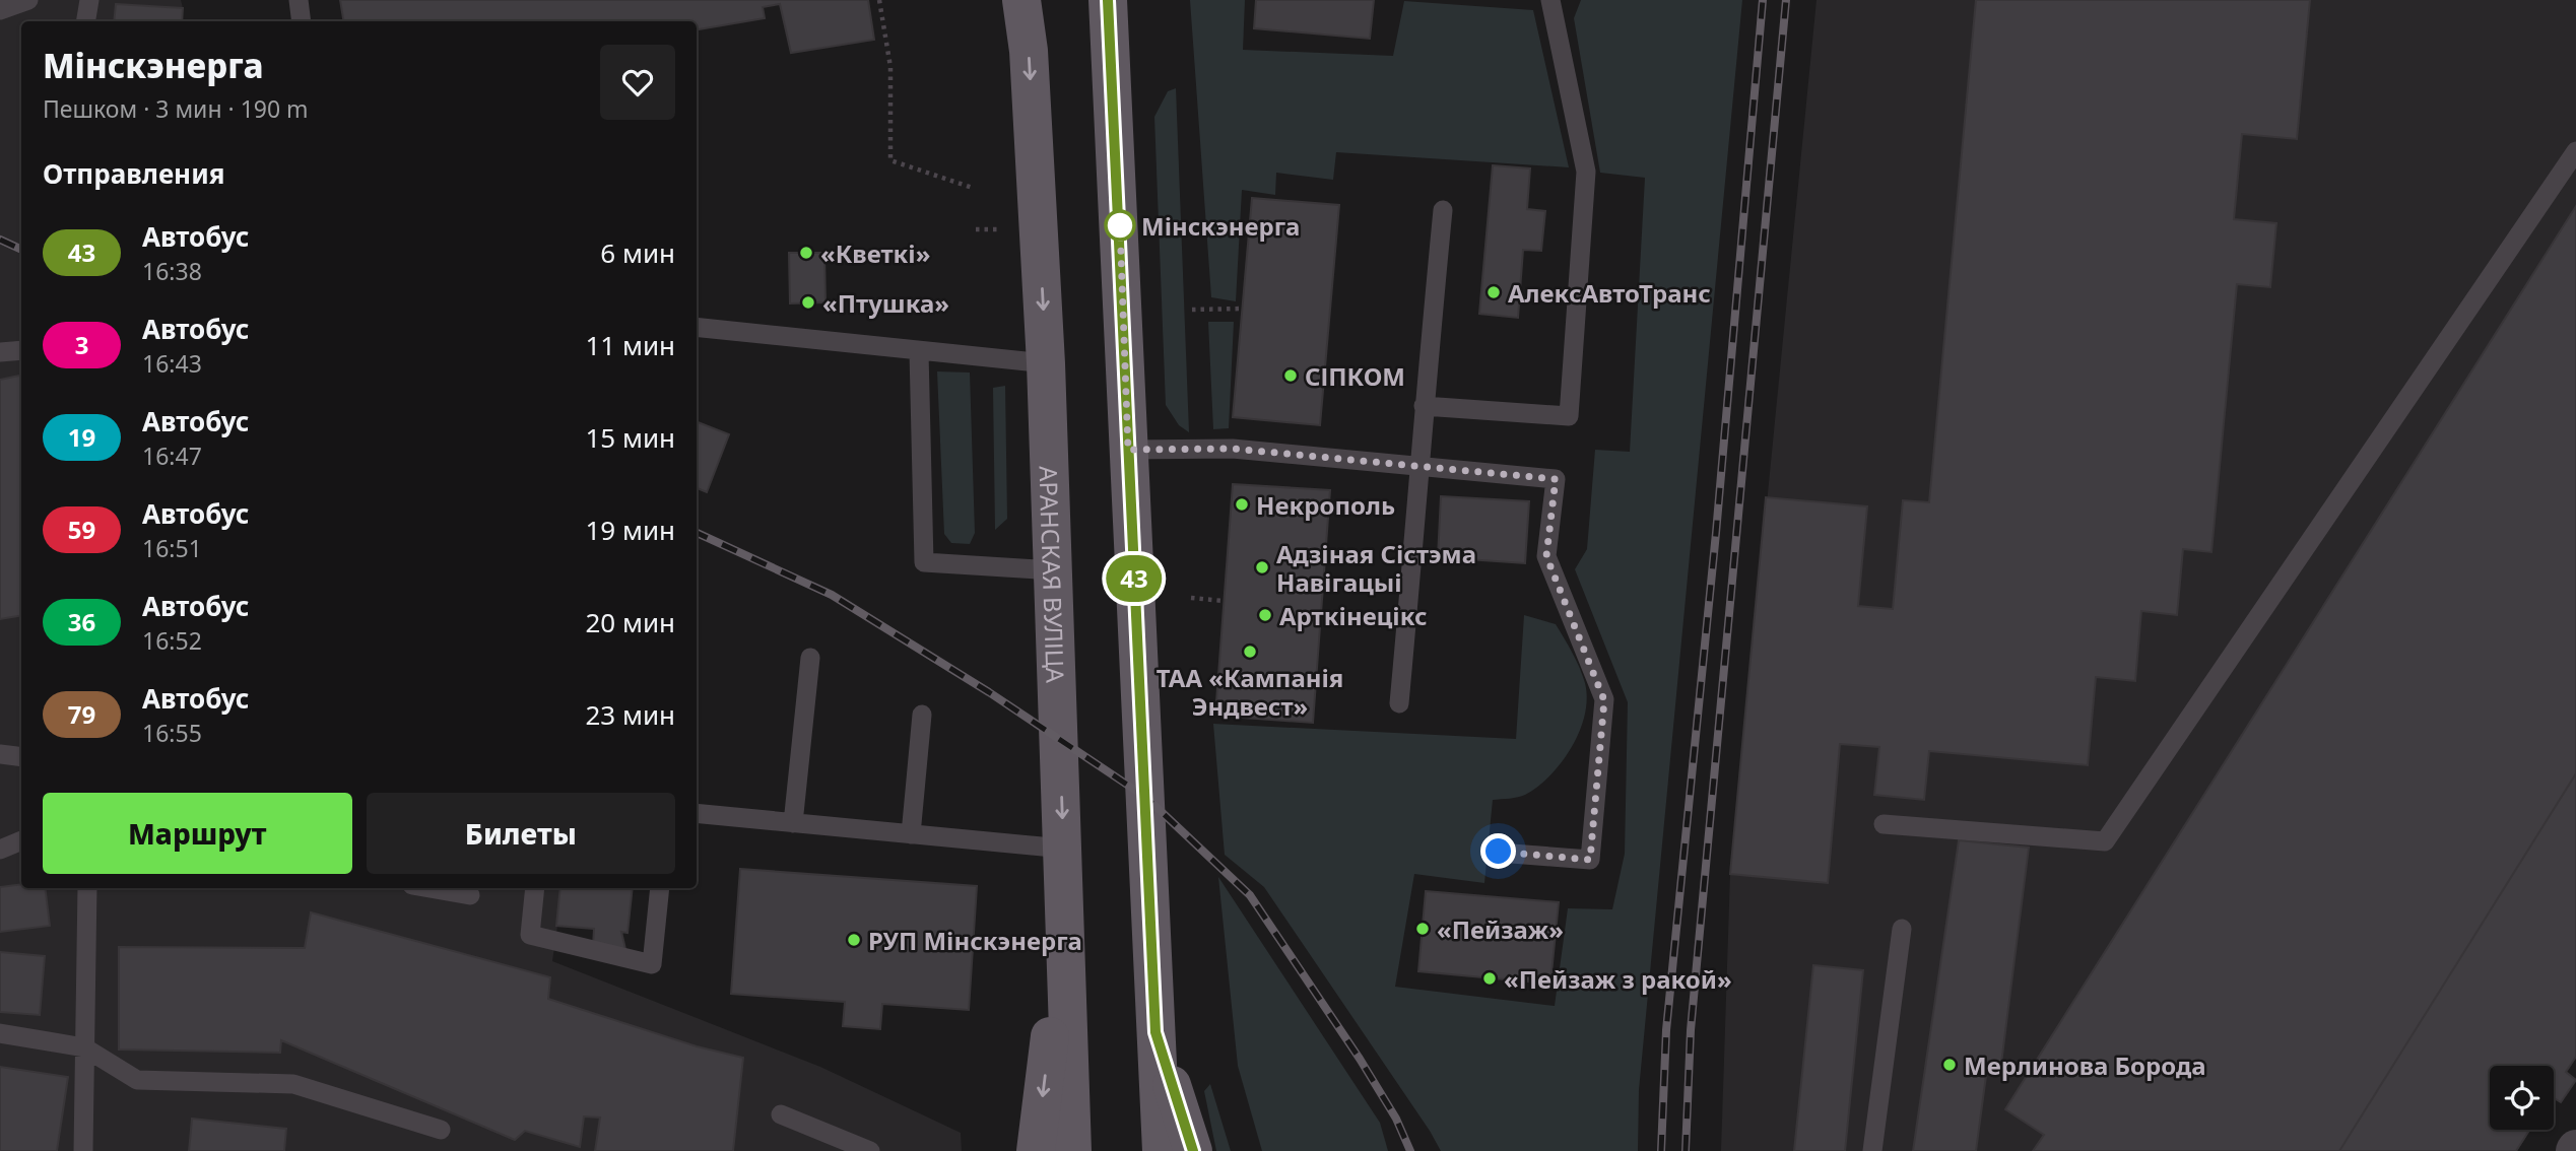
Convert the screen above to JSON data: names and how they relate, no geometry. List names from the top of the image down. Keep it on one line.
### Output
{"streets":{"main road":["АРАНСКАЯ ВУЛІЦА"]},"places":["Мінскэнерга","«Кветкі»","АлексАвтоТранс","«Птушка»","СІПКОМ","Некрополь","Адзіная Сістэма Навігацыі","Арткінецікс","ТАА «Кампанія Эндвест»","«Пейзаж»","РУП Мінскэнерга","«Пейзаж з ракой»","Мерлинова Борода"],"lines":["bus line 43"],"page":{"on_map":"43","heading":[["Мінскэнерга","Пешком · 3 мин · 190 m"],"Отправления"],"list":[{"mark":"43","name":"Автобус","note":"16:38","value":"6 мин"},{"mark":"3","name":"Автобус","note":"16:43","value":"11 мин"},{"mark":"19","name":"Автобус","note":"16:47","value":"15 мин"},{"mark":"59","name":"Автобус","note":"16:51","value":"19 мин"},{"mark":"36","name":"Автобус","note":"16:52","value":"20 мин"},{"mark":"79","name":"Автобус","note":"16:55","value":"23 мин"}],"buttons":["Маршрут","Билеты"]}}
